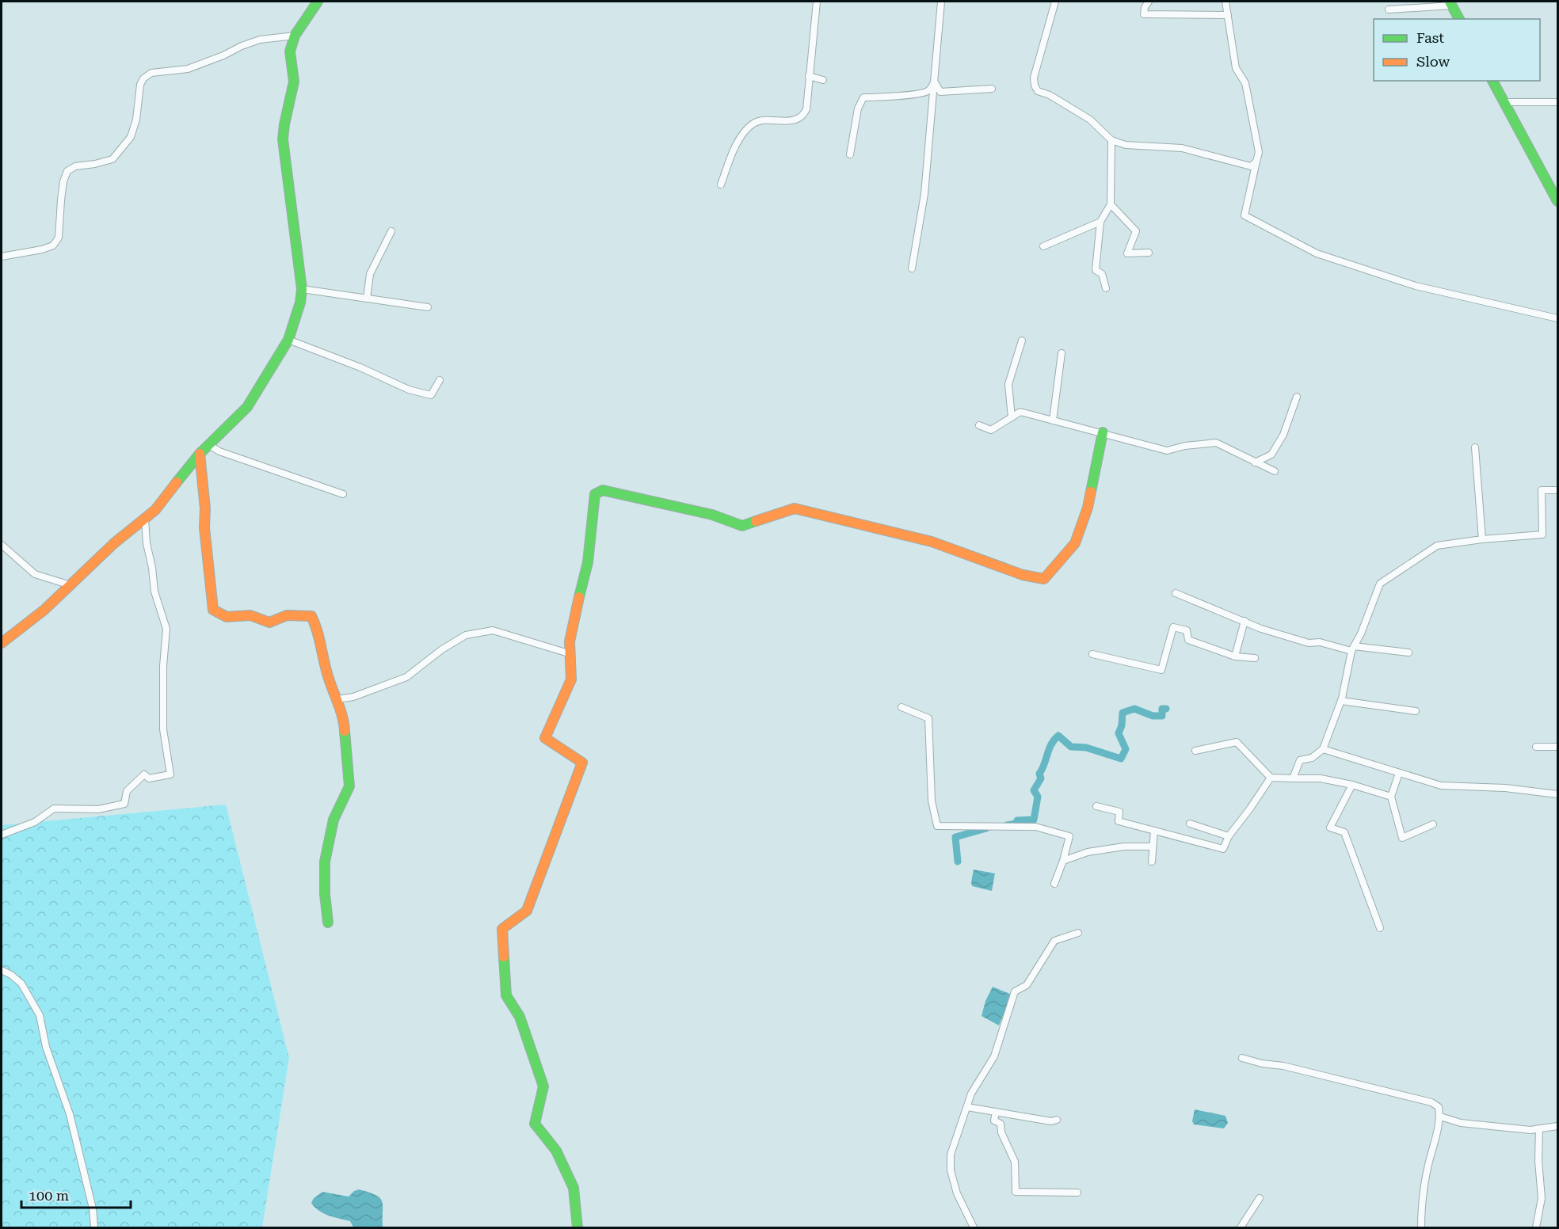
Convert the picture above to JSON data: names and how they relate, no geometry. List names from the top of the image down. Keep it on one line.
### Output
{"legend":["Fast","Slow"],"scale_bar":"100 m"}
